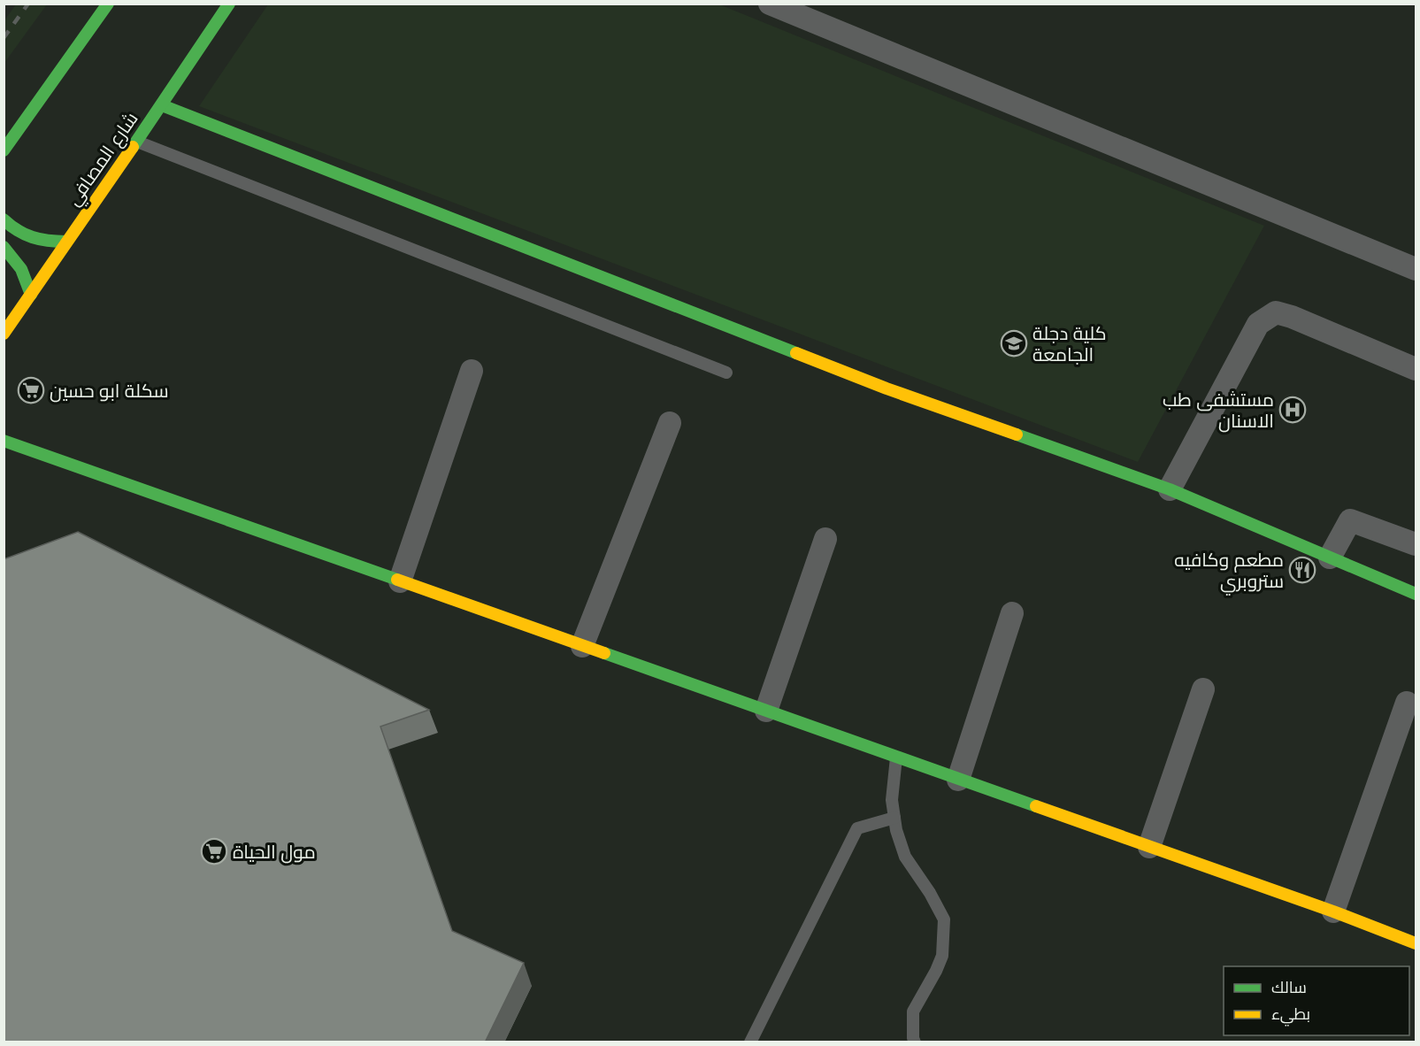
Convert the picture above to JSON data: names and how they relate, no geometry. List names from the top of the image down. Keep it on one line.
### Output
{"streets":{"street":["شارع المصافي"]},"places":{"school or university":["كلية دجلة الجامعة"],"supermarket":["سكلة ابو حسين","مول الحياة"],"hospital":["مستشفى طب الاسنان"],"restaurant":["مطعم وكافيه ستروبري"]},"legend":["سالك","بطيء"]}
